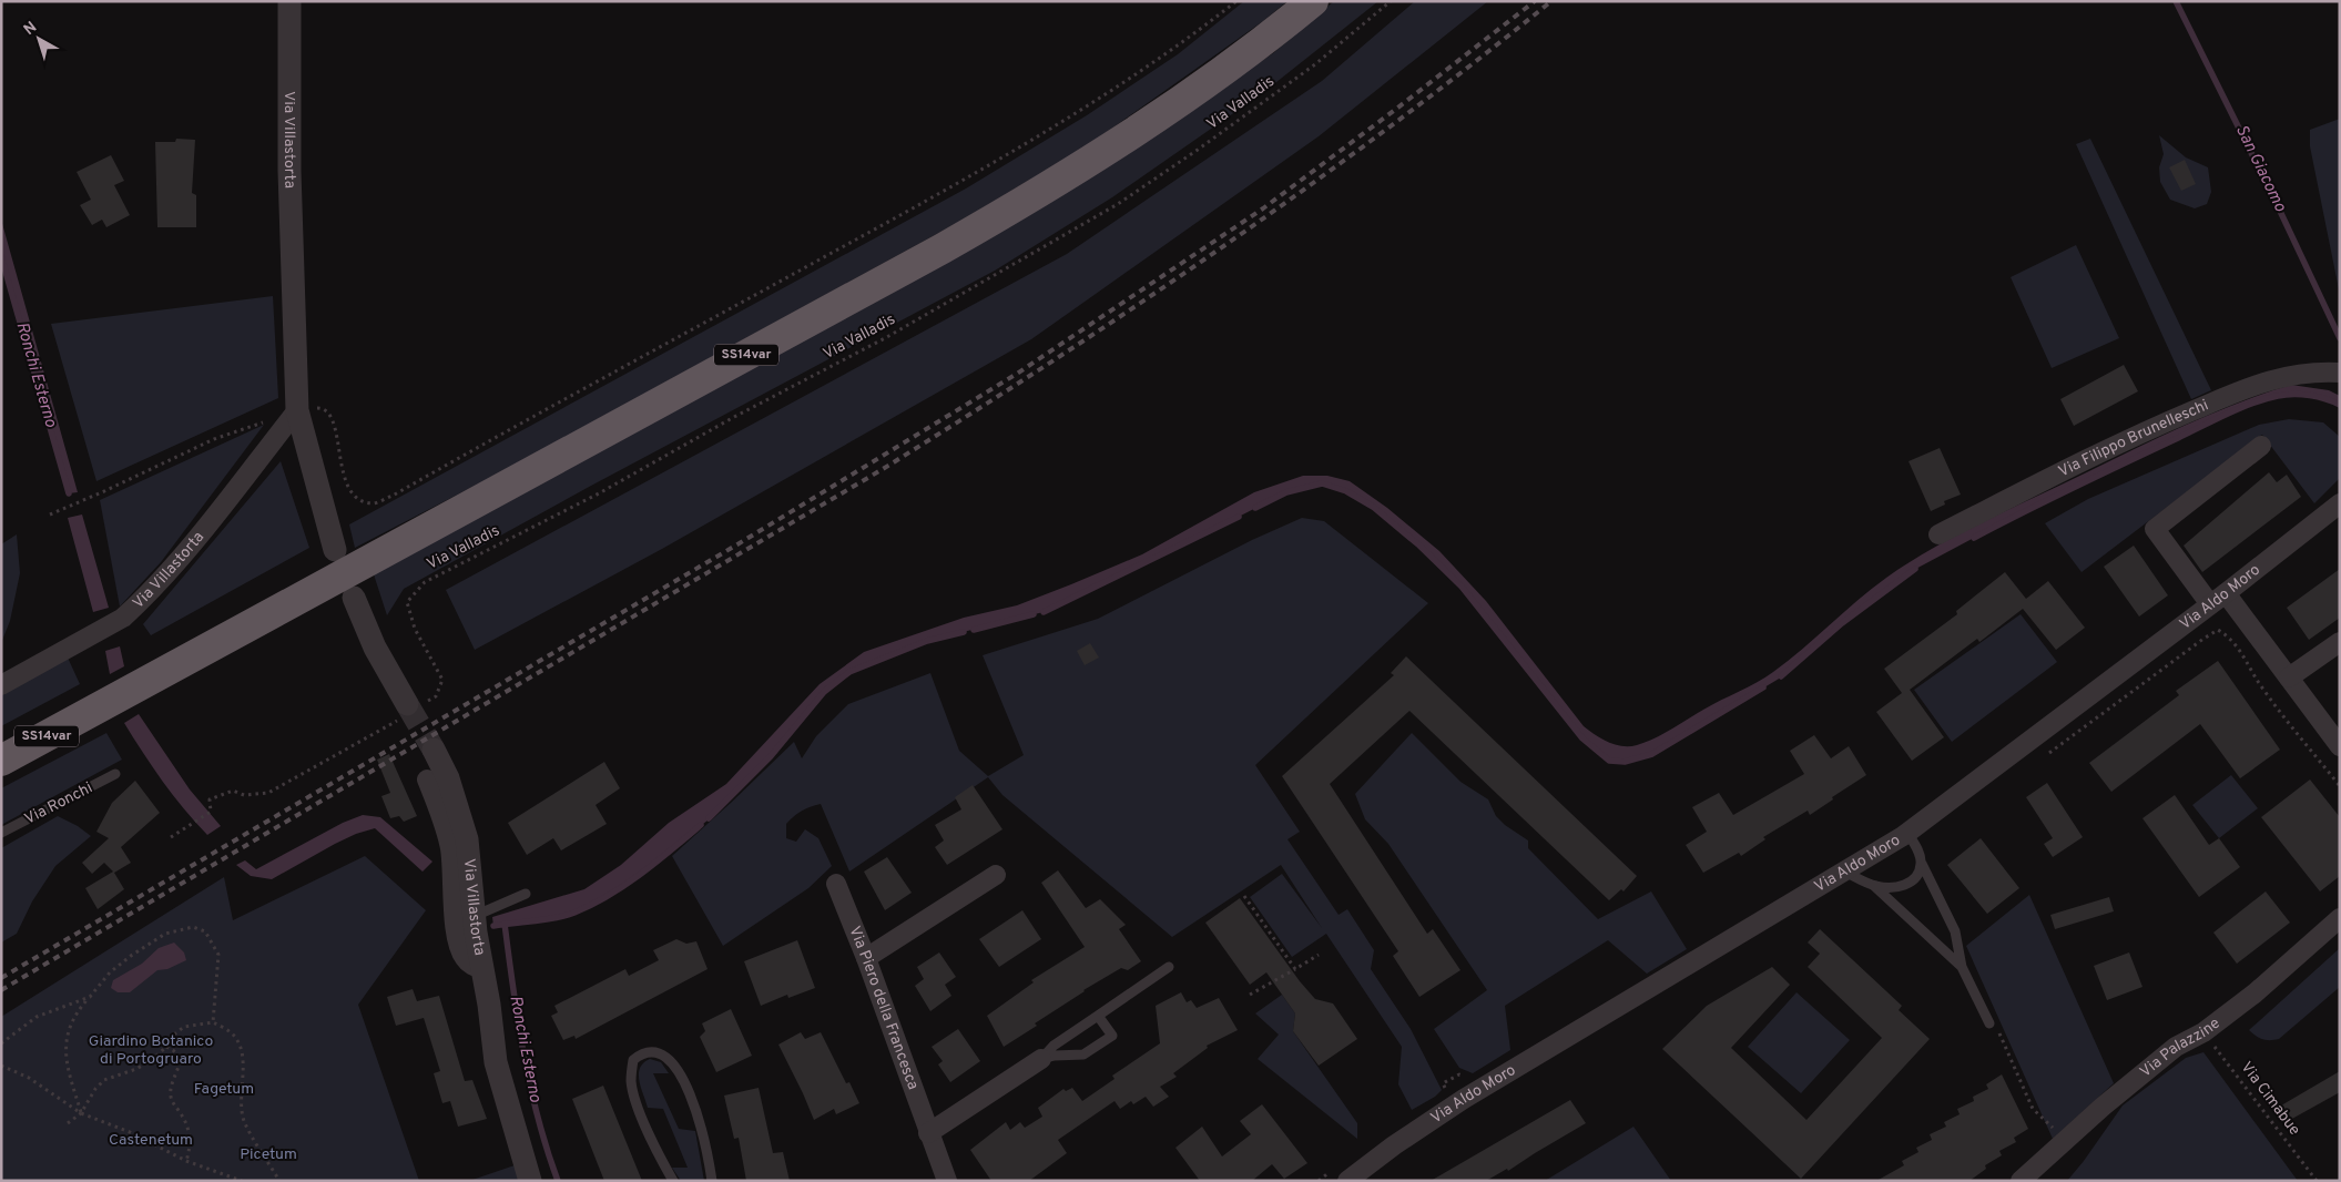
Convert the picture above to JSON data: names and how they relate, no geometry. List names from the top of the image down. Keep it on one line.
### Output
{"streets":{"highway":["SS14var"],"street":["Via Villastorta","Via Filippo Brunelleschi","Via Aldo Moro","Via Piero della Francesca","Via Palazzine"],"lane":["Via Ronchi"],"path":["Via Valladis","Via Cimabue"]},"crossings":[["Via Palazzine","Via Cimabue"]],"water":["San Giacomo","Ronchi Esterno"],"parks":["Giardino Botanico di Portogruaro","Fagetum","Castenetum","Picetum"],"north":"top left"}
